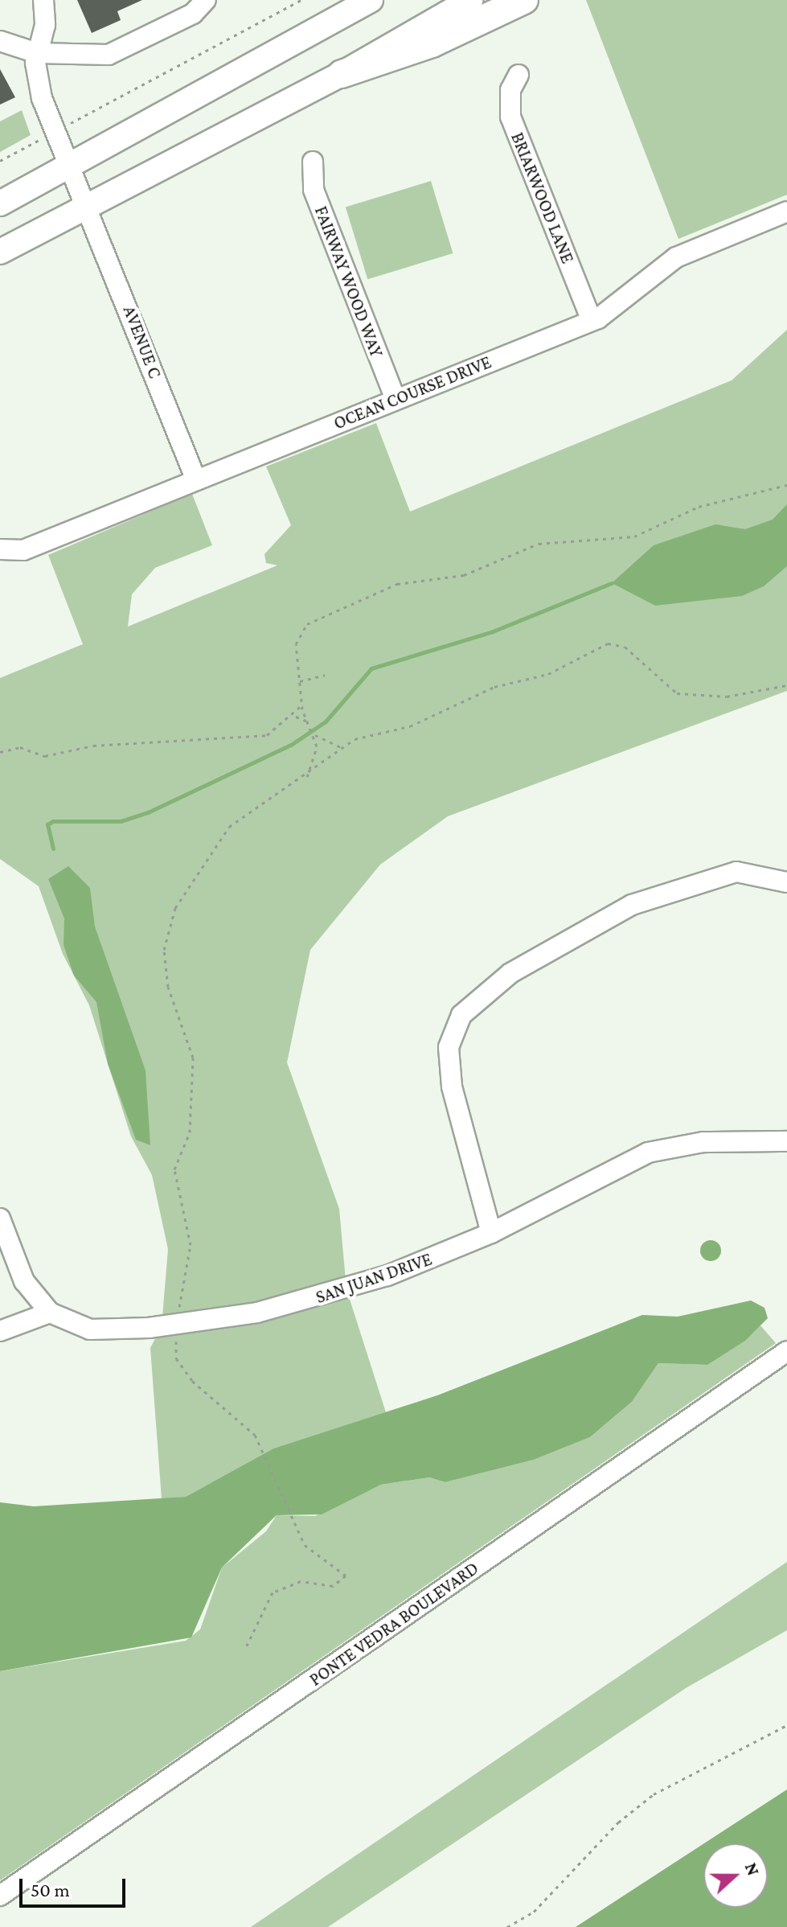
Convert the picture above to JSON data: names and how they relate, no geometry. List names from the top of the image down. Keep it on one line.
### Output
{"streets":{"street":["BRIARWOOD LANE","FAIRWAY WOOD WAY","AVENUE C","OCEAN COURSE DRIVE","SAN JUAN DRIVE","PONTE VEDRA BOULEVARD"]},"crossings":[["BRIARWOOD LANE","OCEAN COURSE DRIVE"],["FAIRWAY WOOD WAY","OCEAN COURSE DRIVE"],["AVENUE C","OCEAN COURSE DRIVE"]],"scale_bar":"50 m","north":"right"}
